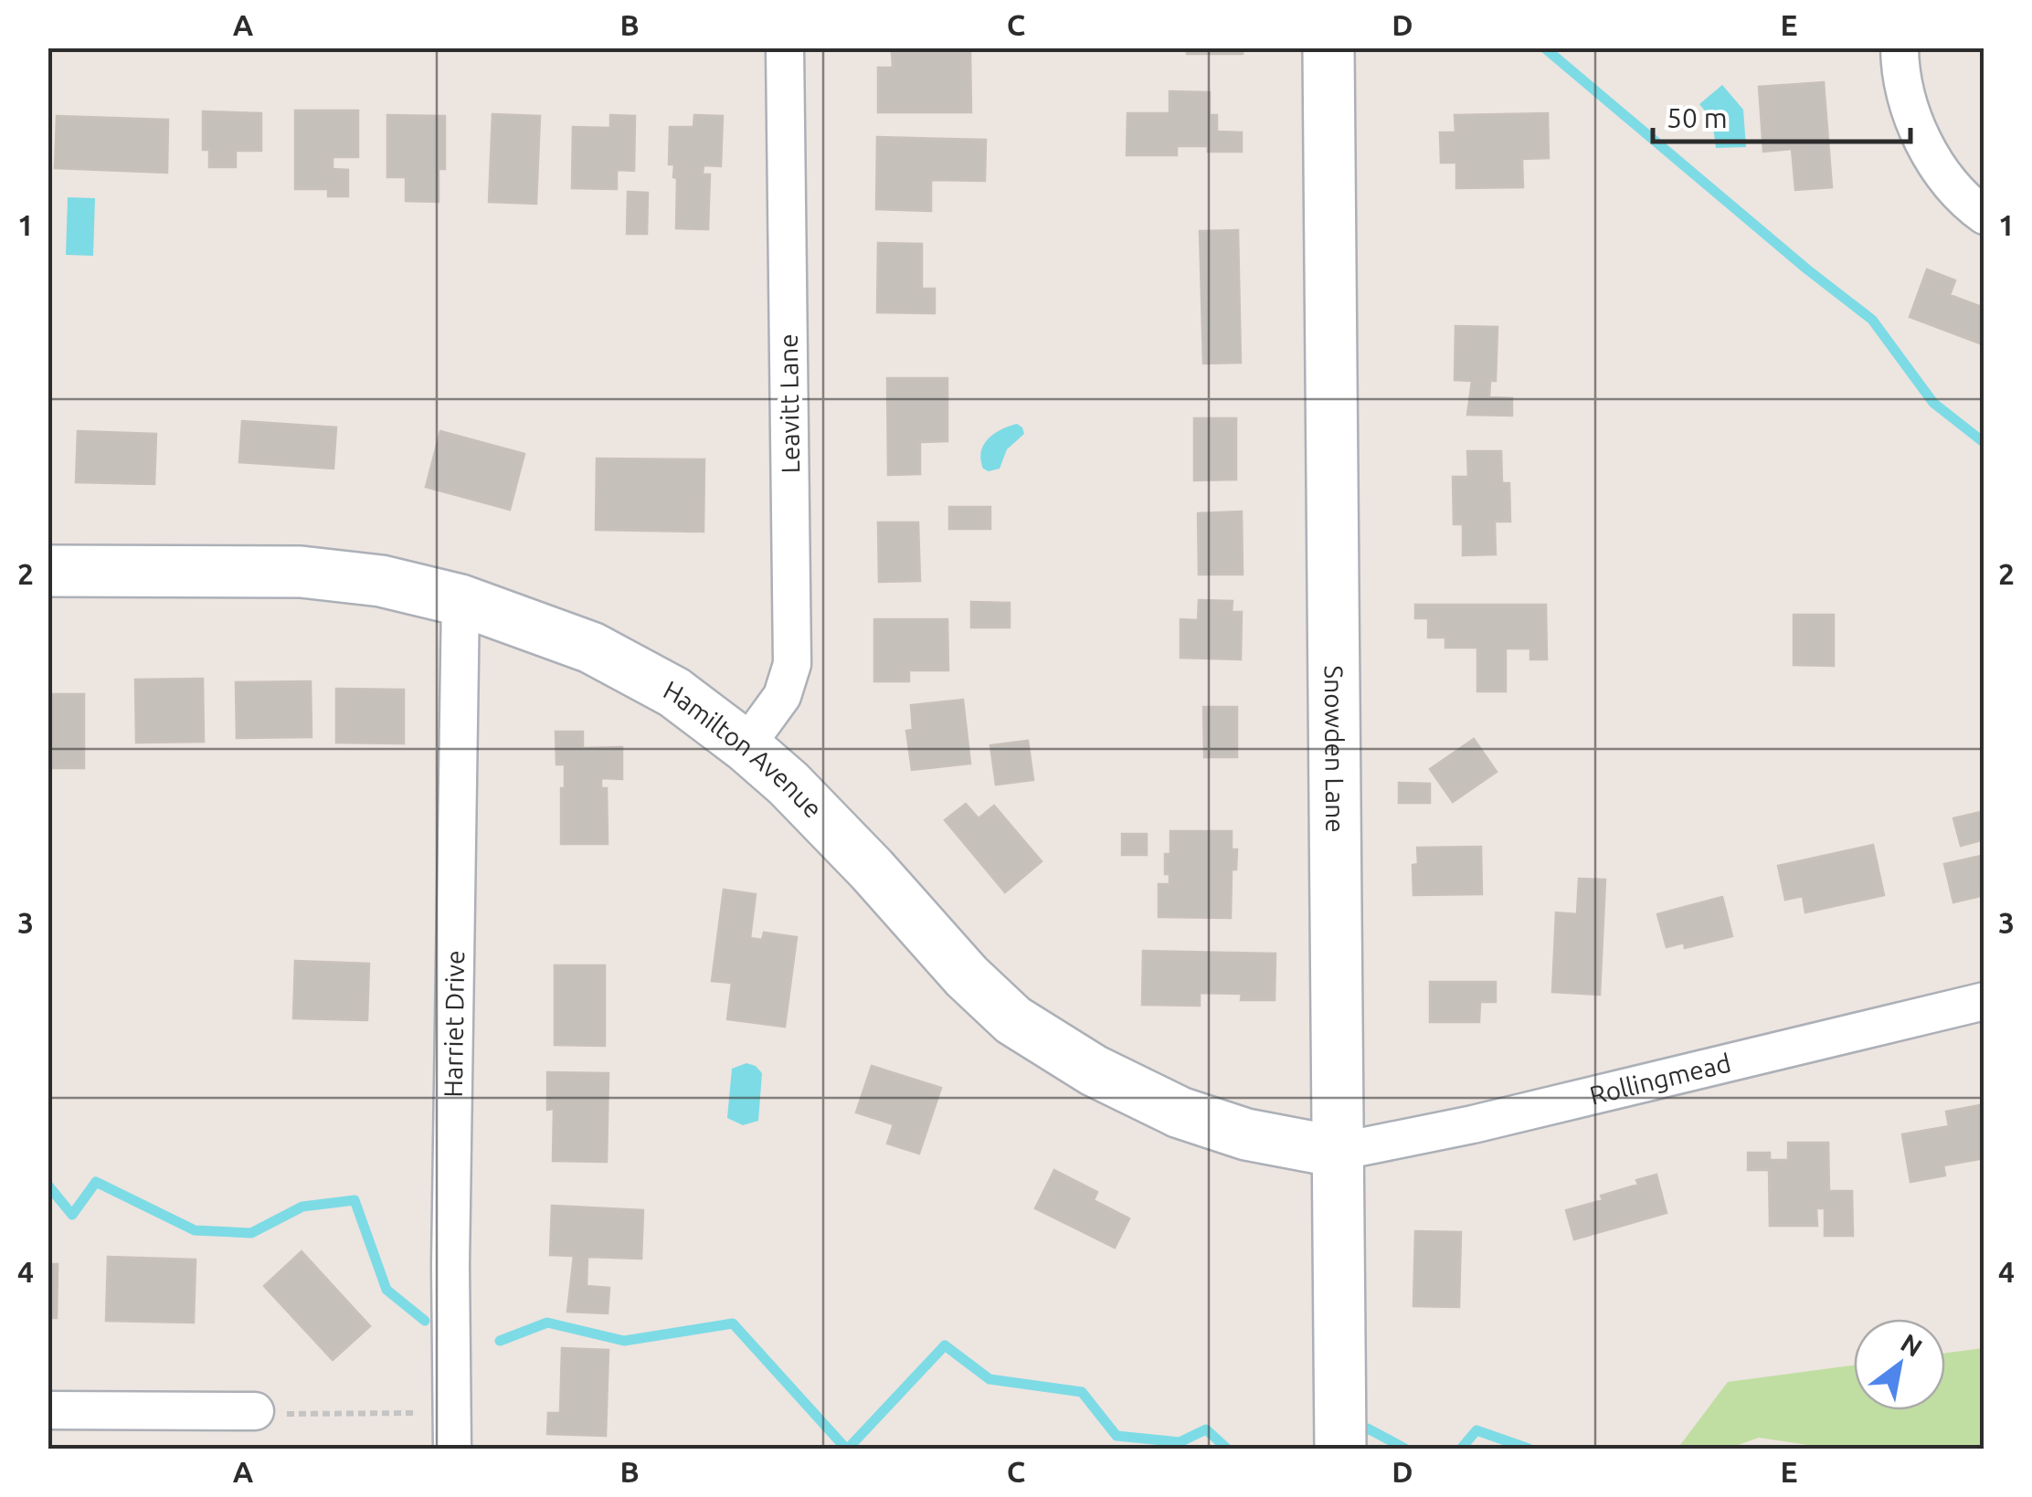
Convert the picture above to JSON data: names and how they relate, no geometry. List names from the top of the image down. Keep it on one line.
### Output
{"streets":{"street":["Leavitt Lane","Snowden Lane","Hamilton Avenue","Harriet Drive","Rollingmead"]},"crossings":[["Leavitt Lane","Hamilton Avenue"],["Snowden Lane","Hamilton Avenue"],["Snowden Lane","Rollingmead"],["Hamilton Avenue","Harriet Drive"],["Hamilton Avenue","Rollingmead"]],"scale_bar":"50 m","north":"top right","grid":{"columns":["A","B","C","D","E"],"rows":["1","2","3","4"]}}
